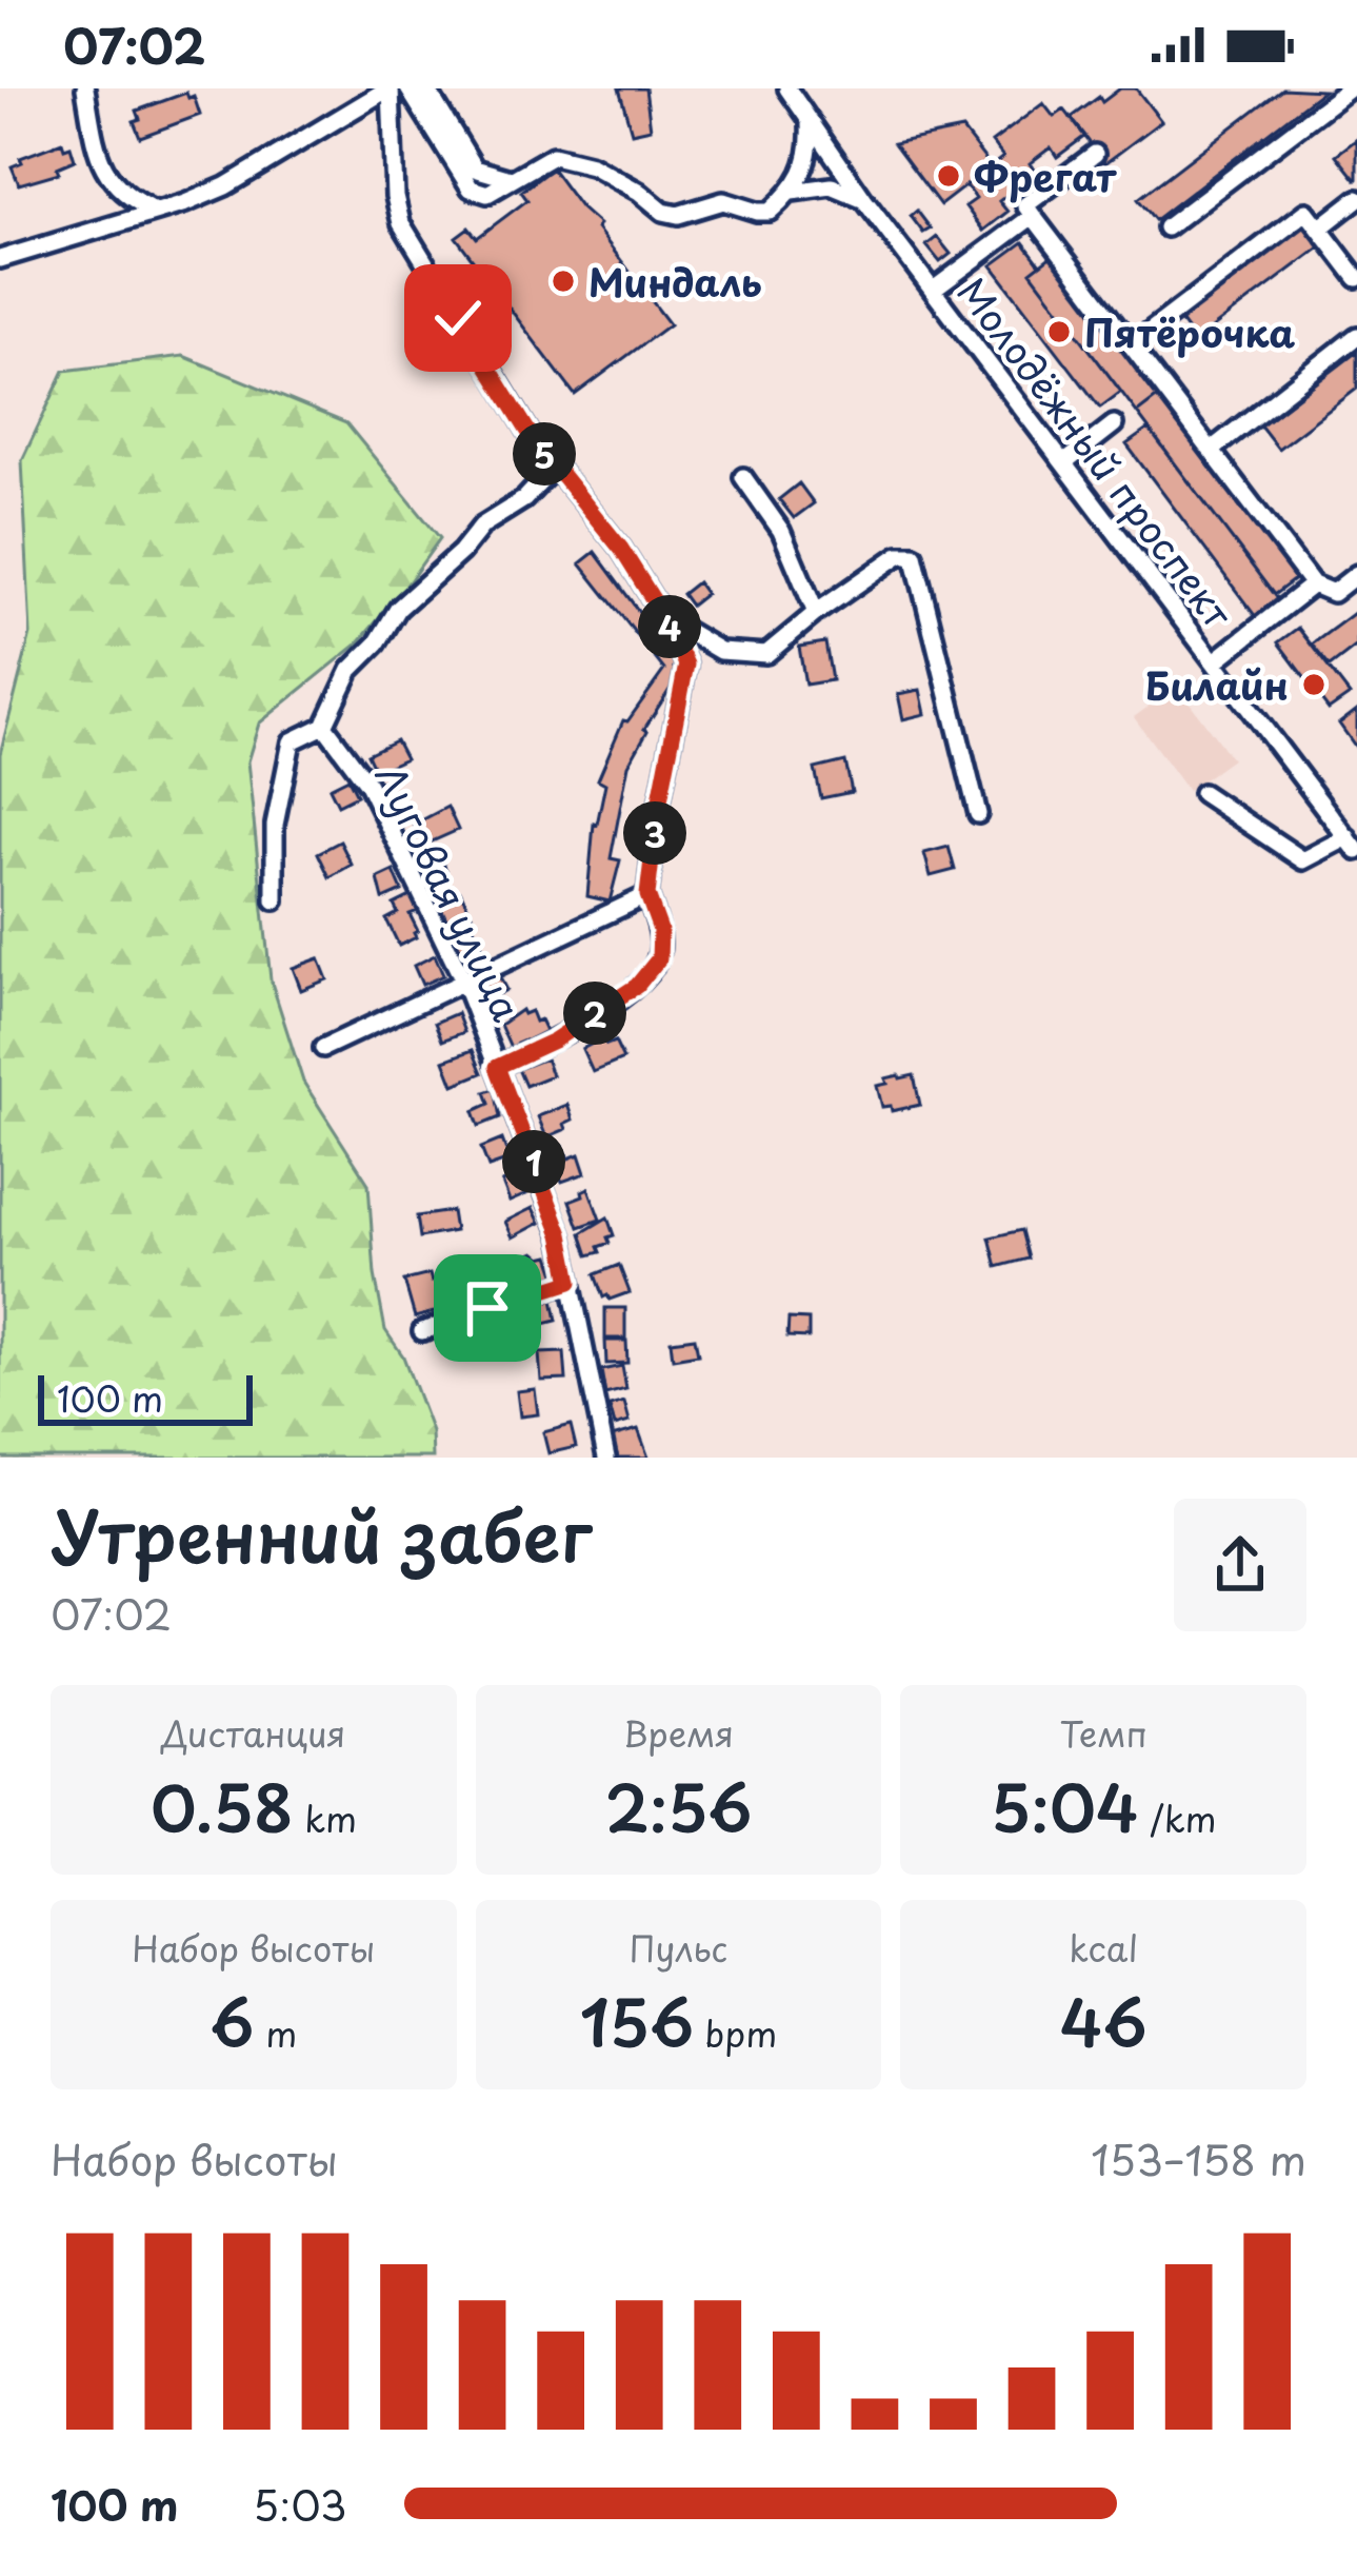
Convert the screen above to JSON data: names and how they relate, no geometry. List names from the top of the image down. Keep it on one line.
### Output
{"streets":{"street":["Молодёжный проспект","Луговая улица"]},"places":["Фрегат","Миндаль","Пятёрочка","Билайн"],"scale_bar":"100 m","page":{"status":"07:02","pins":["5","4","3","2","1"],"scale":"100 m","heading":["Утренний забег","07:02"],"stats":[["Дистанция","0.58 km"],["Время","2:56"],["Темп","5:04 /km"],["Набор высоты","6 m"],["Пульс","156 bpm"],["kcal","46"]],"chart":["Набор высоты","153–158 m"],"list":[{"name":"100 m","note":"5:03"}]}}
